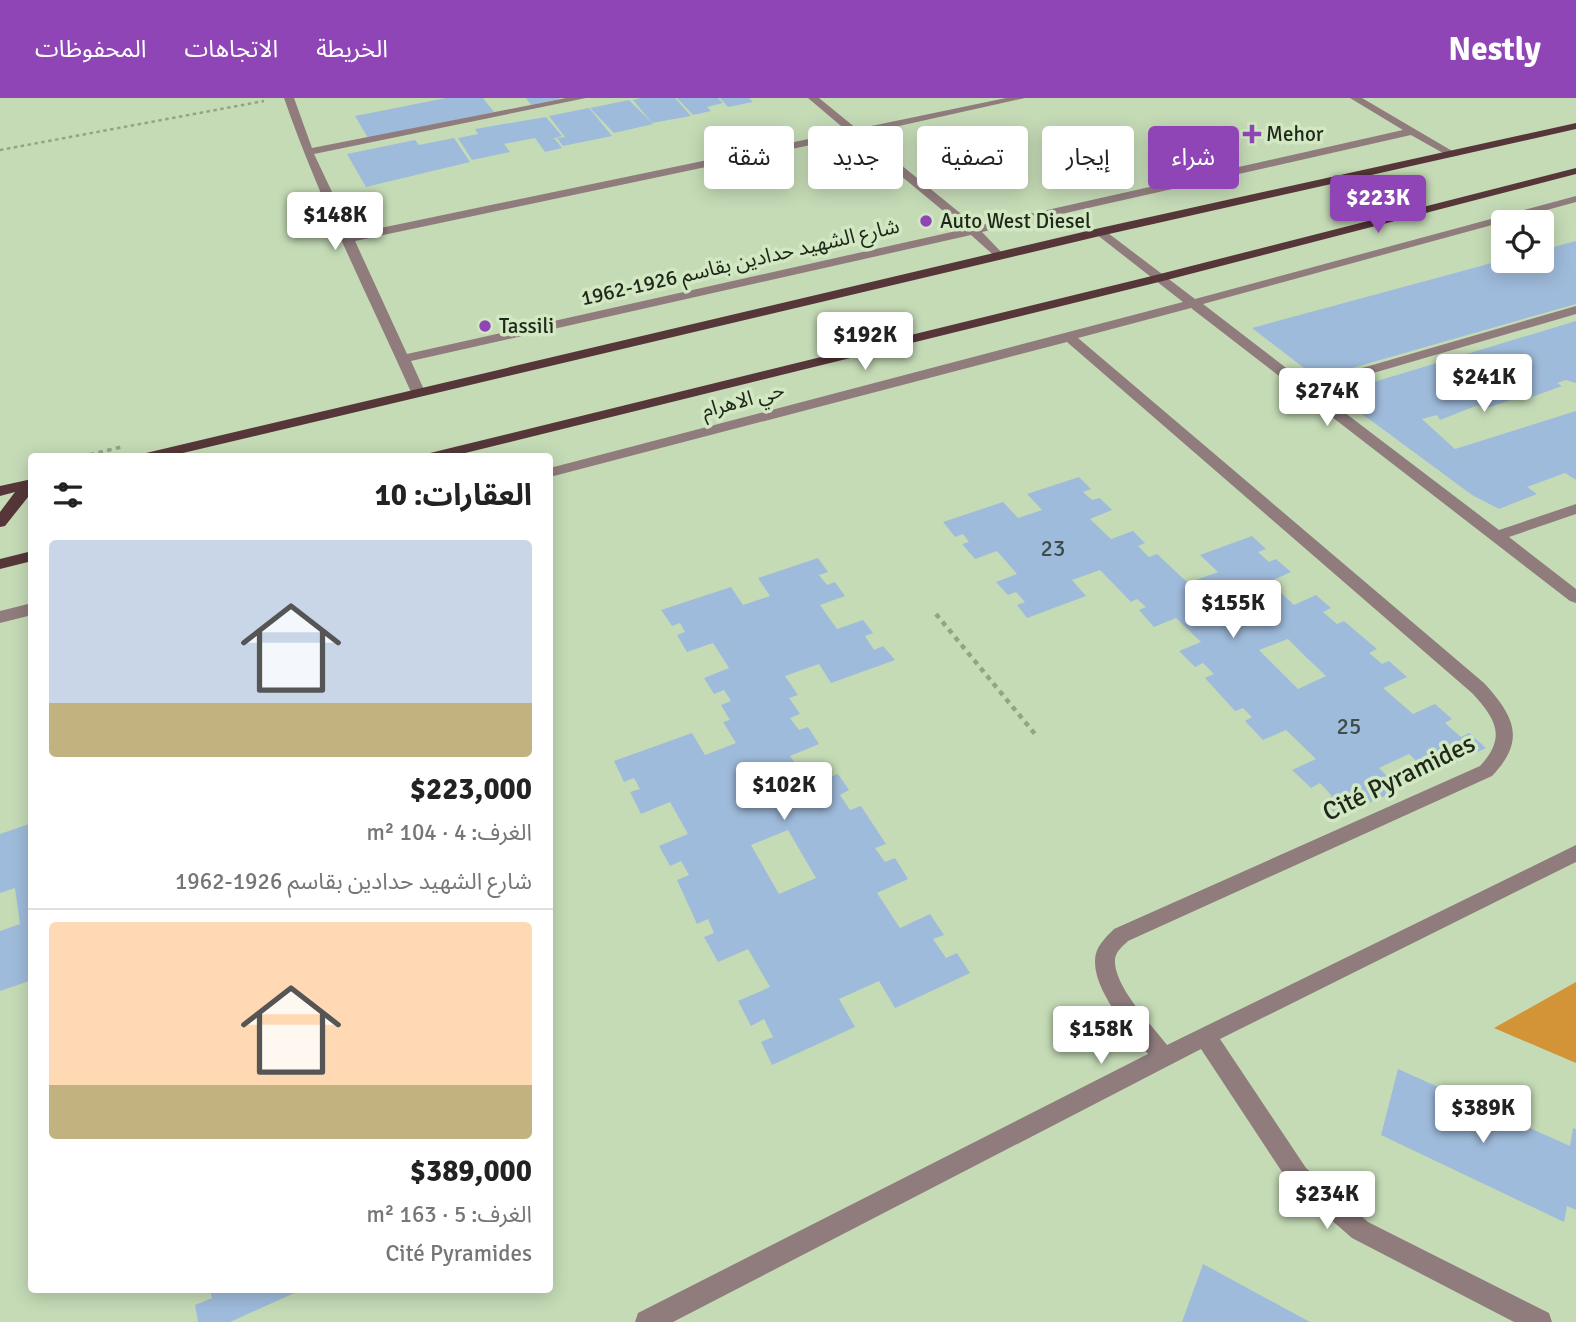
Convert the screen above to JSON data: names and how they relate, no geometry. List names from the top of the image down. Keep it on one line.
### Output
{"streets":{"street":["شارع الشهيد حدادين بقاسم 1926-1962","حي الاهرام","Cité Pyramides"]},"crossings":[["حي الاهرام","Cité Pyramides"]],"places":{"health":["Mehor"],"other":["Auto West Diesel","Tassili"]},"house_numbers":["23","25"],"page":{"header":"Nestly","nav":["الخريطة","الاتجاهات","المحفوظات"],"chip":["شراء","إيجار","تصفية","جديد","شقة"],"price":["$223K","$148K","$192K","$241K","$274K","$155K","$102K","$158K","$389K","$234K"],"heading":"العقارات: 10","list":[{"name":"$223,000","note":"الغرف: 4 · 104 m² · شارع الشهيد حدادين بقاسم 1926-1962"},{"name":"$389,000","note":"الغرف: 5 · 163 m² · Cité Pyramides"}]}}
